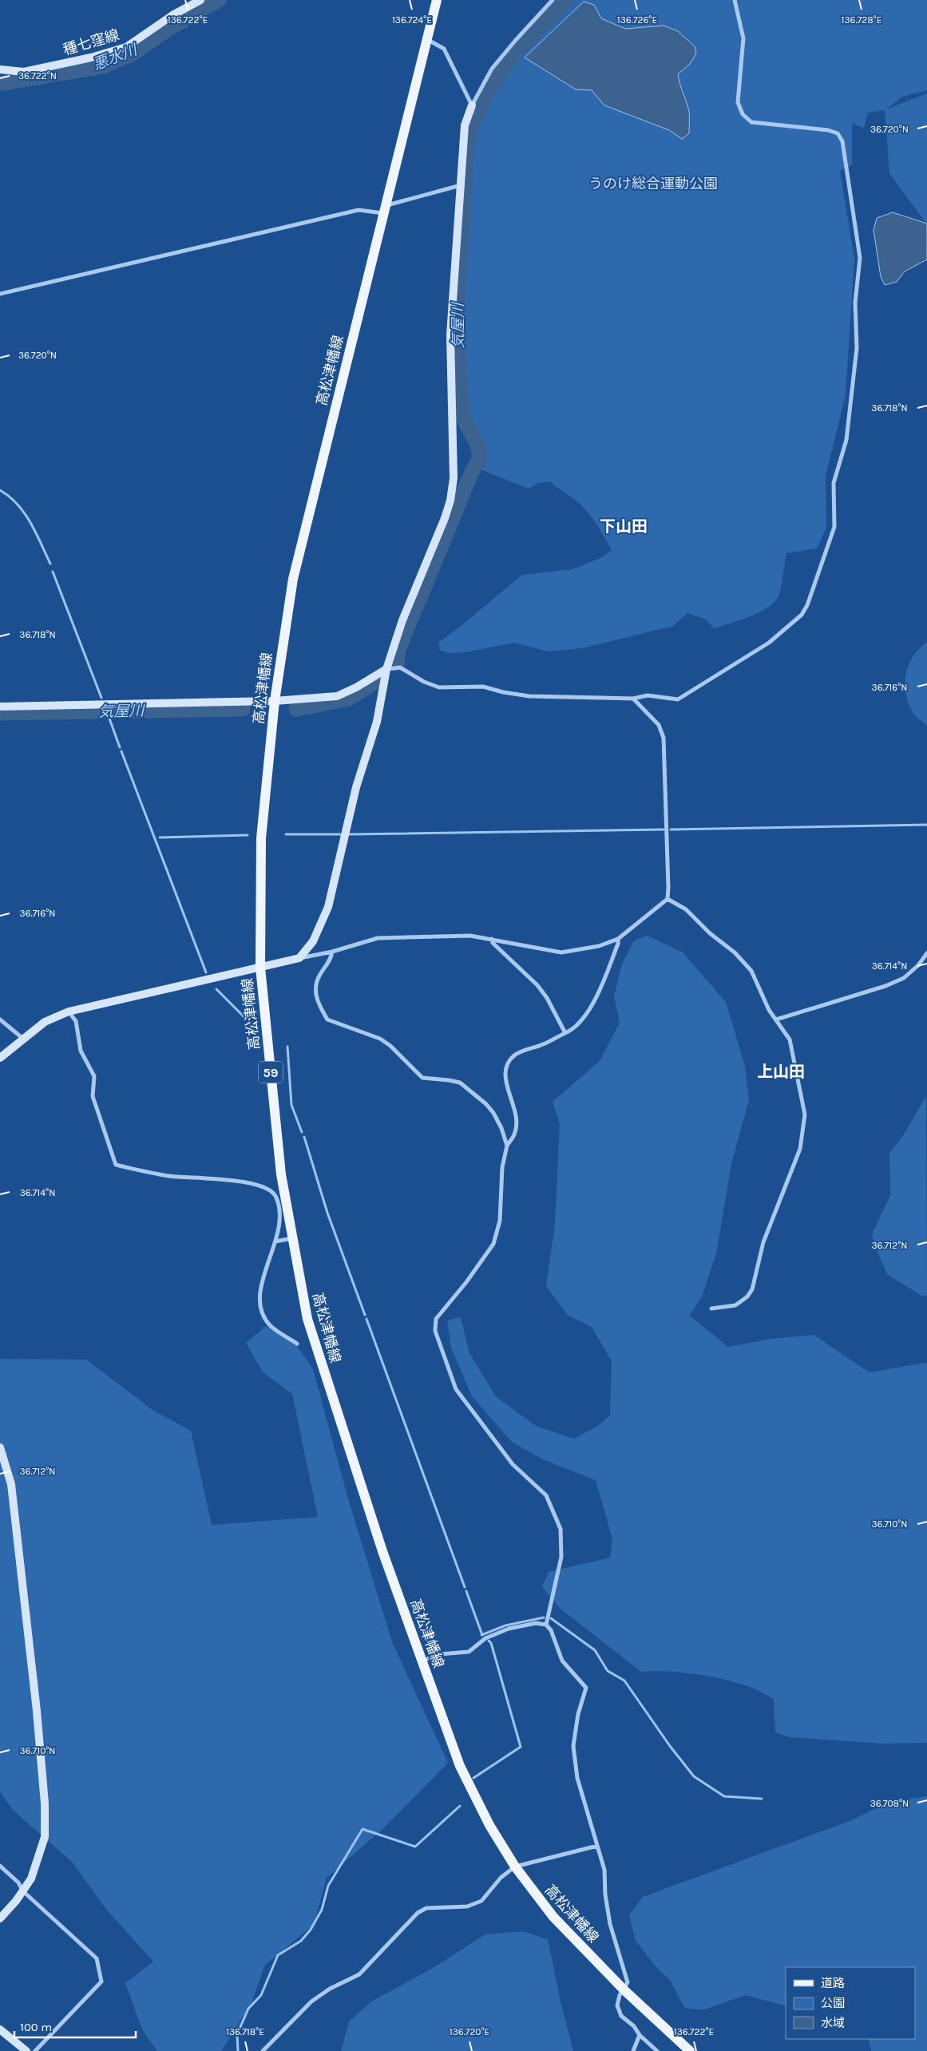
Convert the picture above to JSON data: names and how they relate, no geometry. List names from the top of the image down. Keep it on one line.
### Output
{"streets":{"main road":["高松津幡線","59"],"street":["種七窪線"]},"districts":["下山田","上山田"],"water":["悪水川","気屋川"],"parks":["うのけ総合運動公園"],"legend":["道路","公園","水域"],"scale_bar":"100 m","coordinates":["136.726°E","136.722°E","136.724°E","136.728°E","36.722°N","36.720°N","36.718°N","36.716°N","36.714°N","36.712°N","36.710°N","36.708°N","136.718°E","136.720°E"]}
